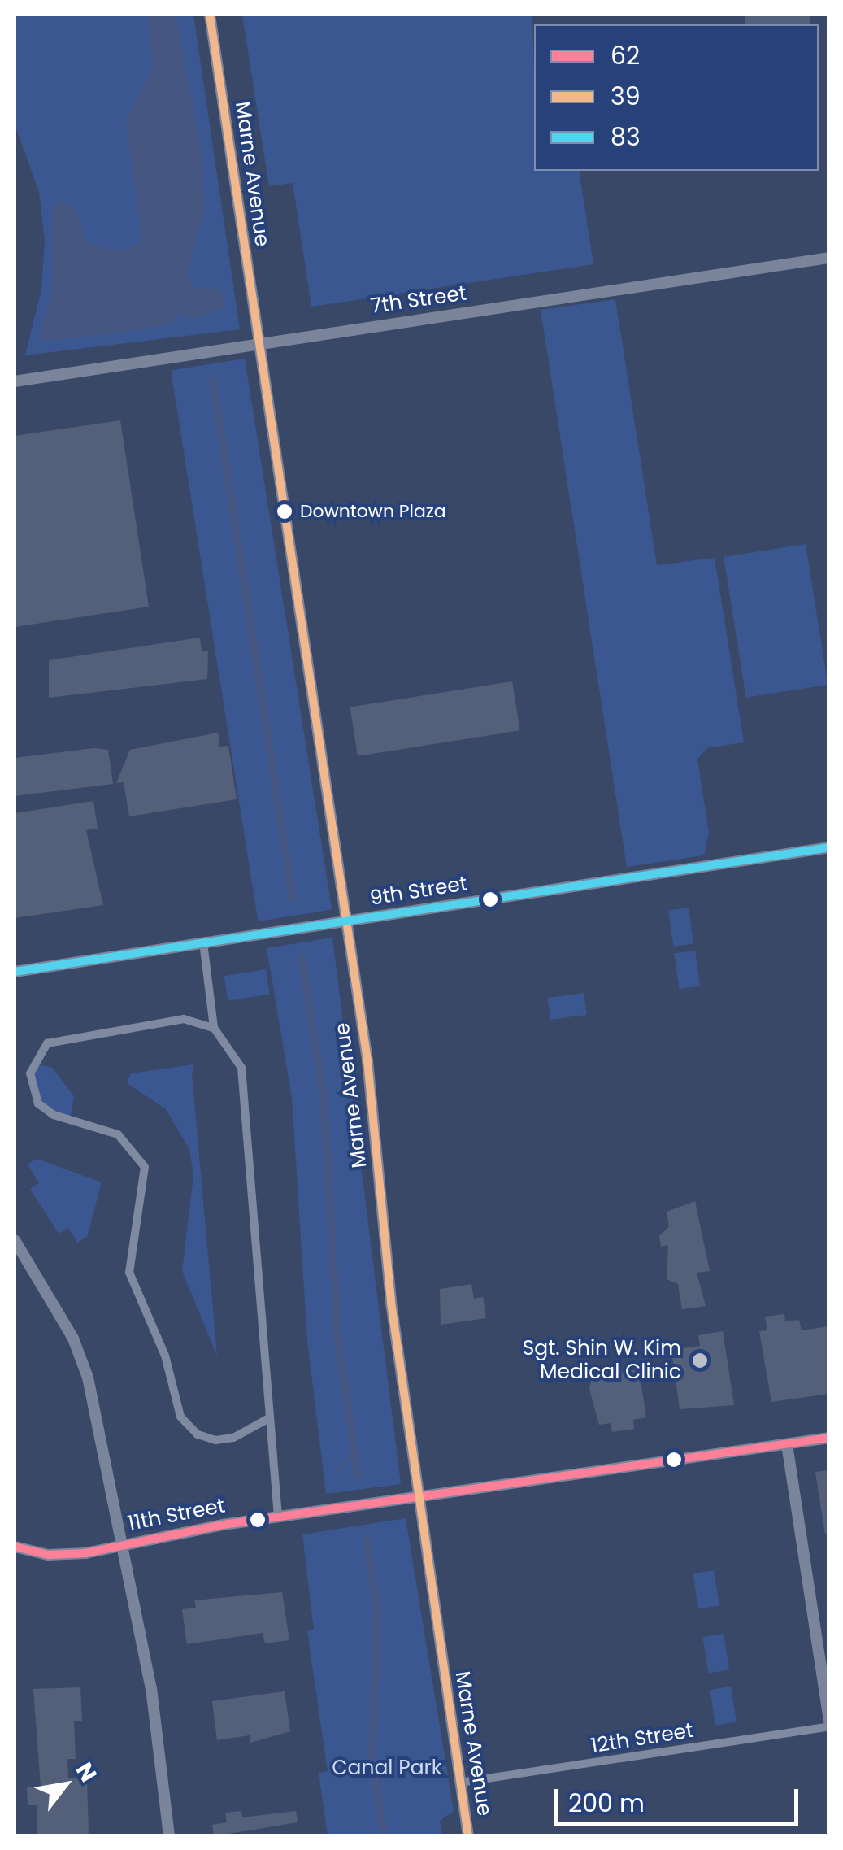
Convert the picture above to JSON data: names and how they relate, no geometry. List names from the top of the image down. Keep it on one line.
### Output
{"streets":{"street":["Marne Avenue","7th Street","9th Street","11th Street","12th Street"]},"crossings":[["Marne Avenue","7th Street"],["Marne Avenue","9th Street"],["Marne Avenue","11th Street"],["Marne Avenue","12th Street"]],"parks":["Canal Park"],"places":["Downtown Plaza","Sgt. Shin W. Kim Medical Clinic"],"lines":["transit line 39","transit line 83","transit line 62"],"legend":["62","39","83"],"scale_bar":"200 m","north":"top right"}
